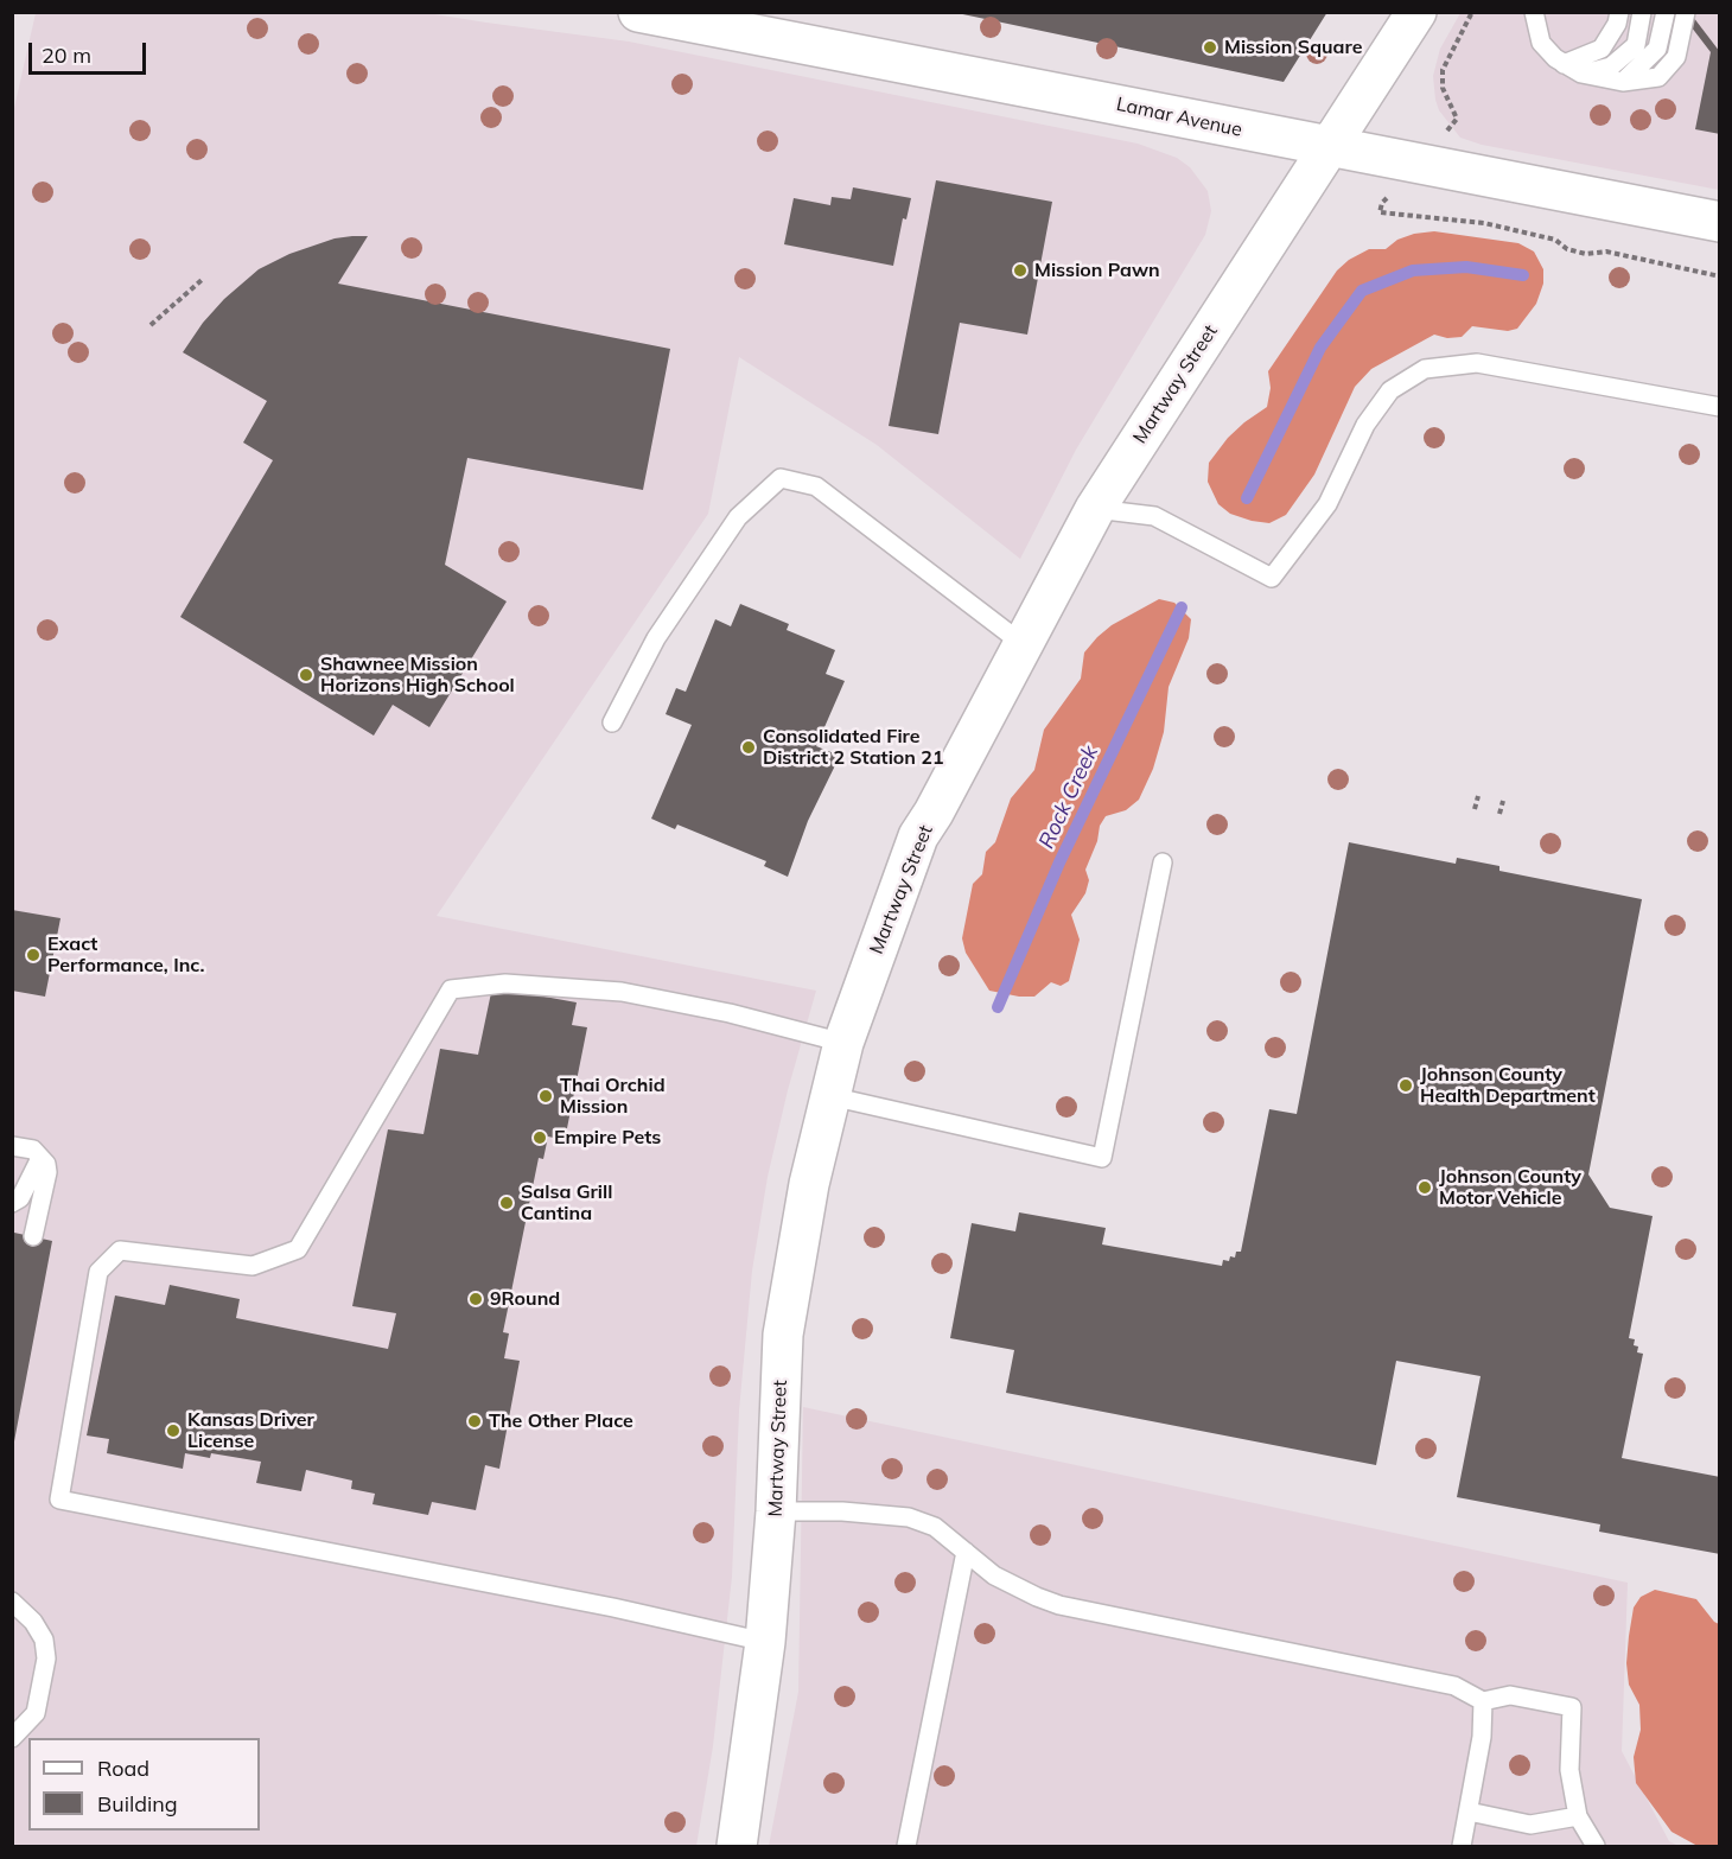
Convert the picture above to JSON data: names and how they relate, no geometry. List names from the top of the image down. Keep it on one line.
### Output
{"streets":{"street":["Lamar Avenue","Martway Street"]},"crossings":[["Lamar Avenue","Martway Street"]],"water":["Rock Creek"],"places":["Mission Square","Mission Pawn","Shawnee Mission Horizons High School","Consolidated Fire District 2 Station 21","Exact Performance, Inc.","Johnson County Health Department","Thai Orchid Mission","Empire Pets","Johnson County Motor Vehicle","Salsa Grill Cantina","9Round","The Other Place","Kansas Driver License"],"legend":["Road","Building"],"scale_bar":"20 m"}
